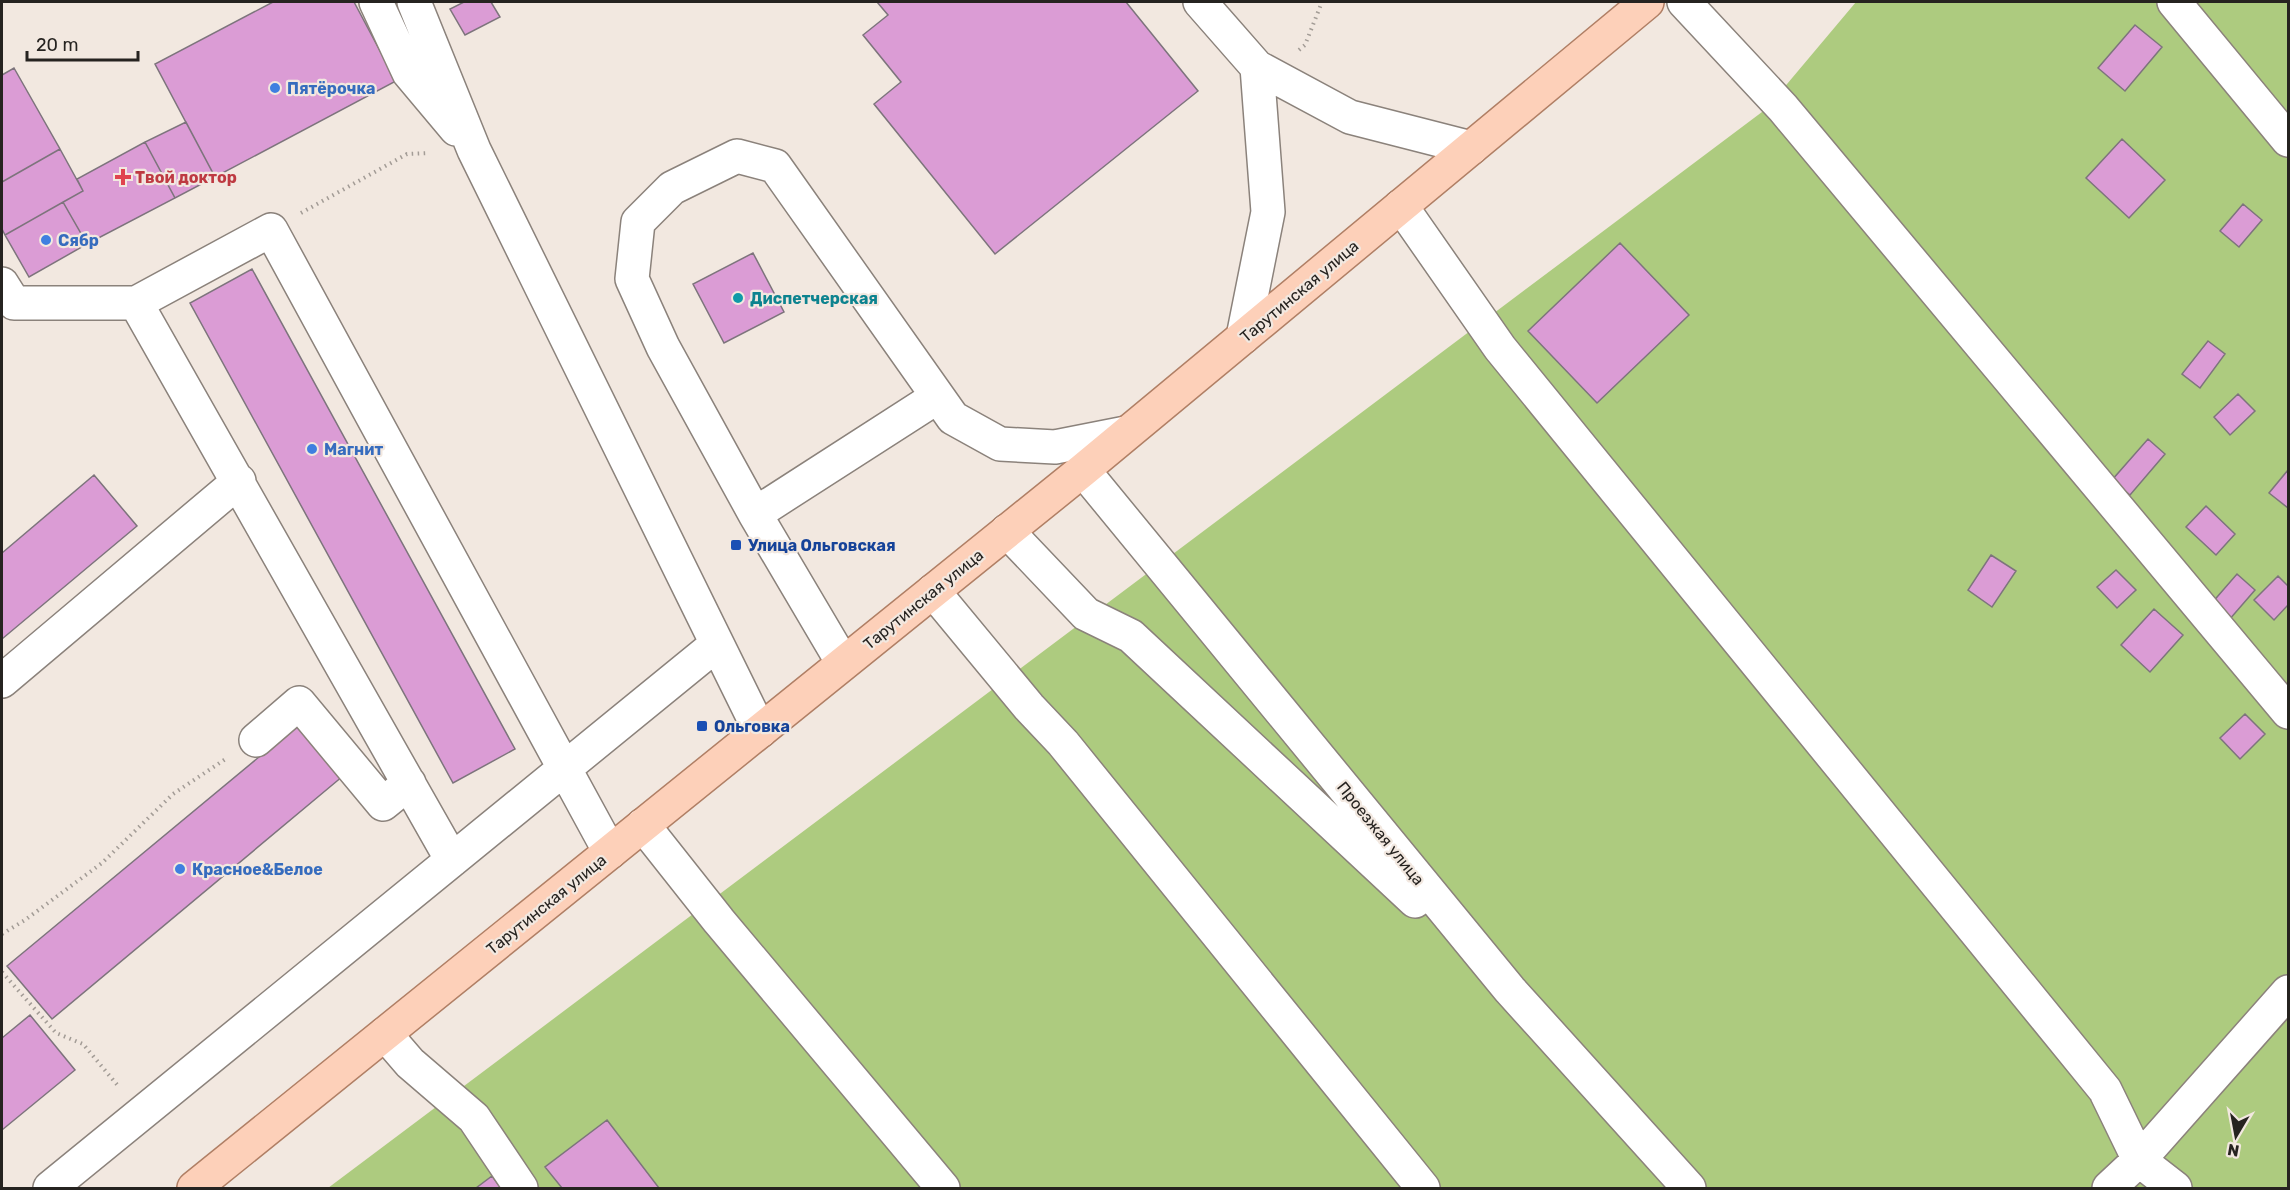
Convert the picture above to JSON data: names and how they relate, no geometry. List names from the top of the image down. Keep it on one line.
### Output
{"streets":{"main road":["Тарутинская улица"],"street":["Проезжая улица"]},"crossings":[["Тарутинская улица","Проезжая улица"]],"places":{"other":["Пятёрочка","Сябр","Диспетчерская","Магнит","Красное&Белое"],"health":["Твой доктор"],"transit":["Улица Ольговская","Ольговка"]},"scale_bar":"20 m","north":"bottom"}
